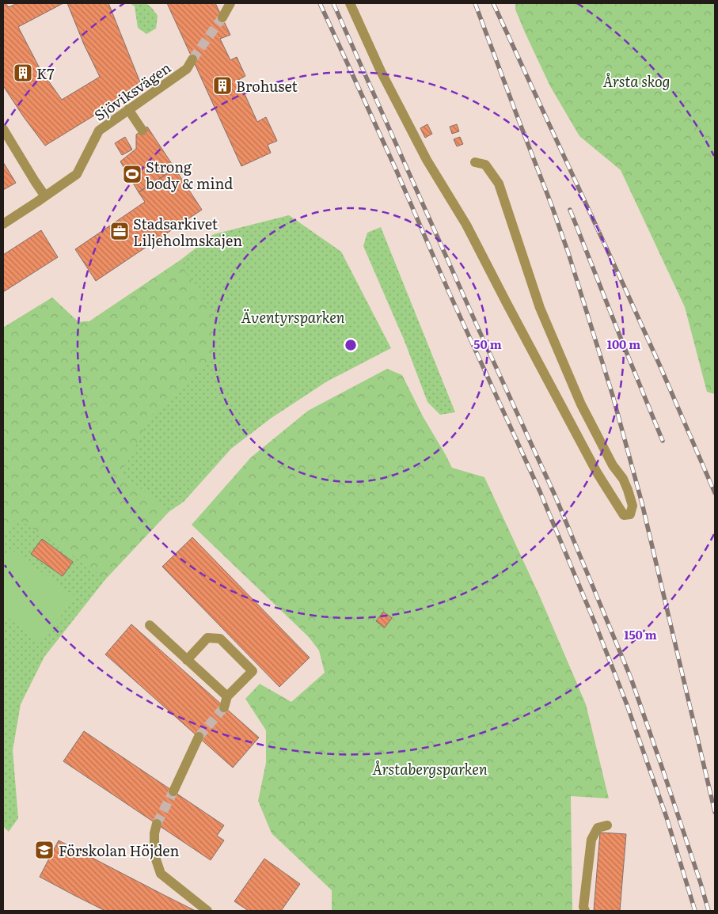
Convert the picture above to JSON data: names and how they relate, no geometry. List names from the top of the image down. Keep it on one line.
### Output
{"streets":{"street":["Sjöviksvägen"]},"parks":["Årsta skog","Äventyrsparken","Årstabergsparken"],"places":{"building":["K7","Brohuset"],"sports":["Strong body & mind"],"office":["Stadsarkivet Liljeholmskajen"],"school or university":["Förskolan Höjden"]},"rings":["50 m","100 m","150 m"]}
